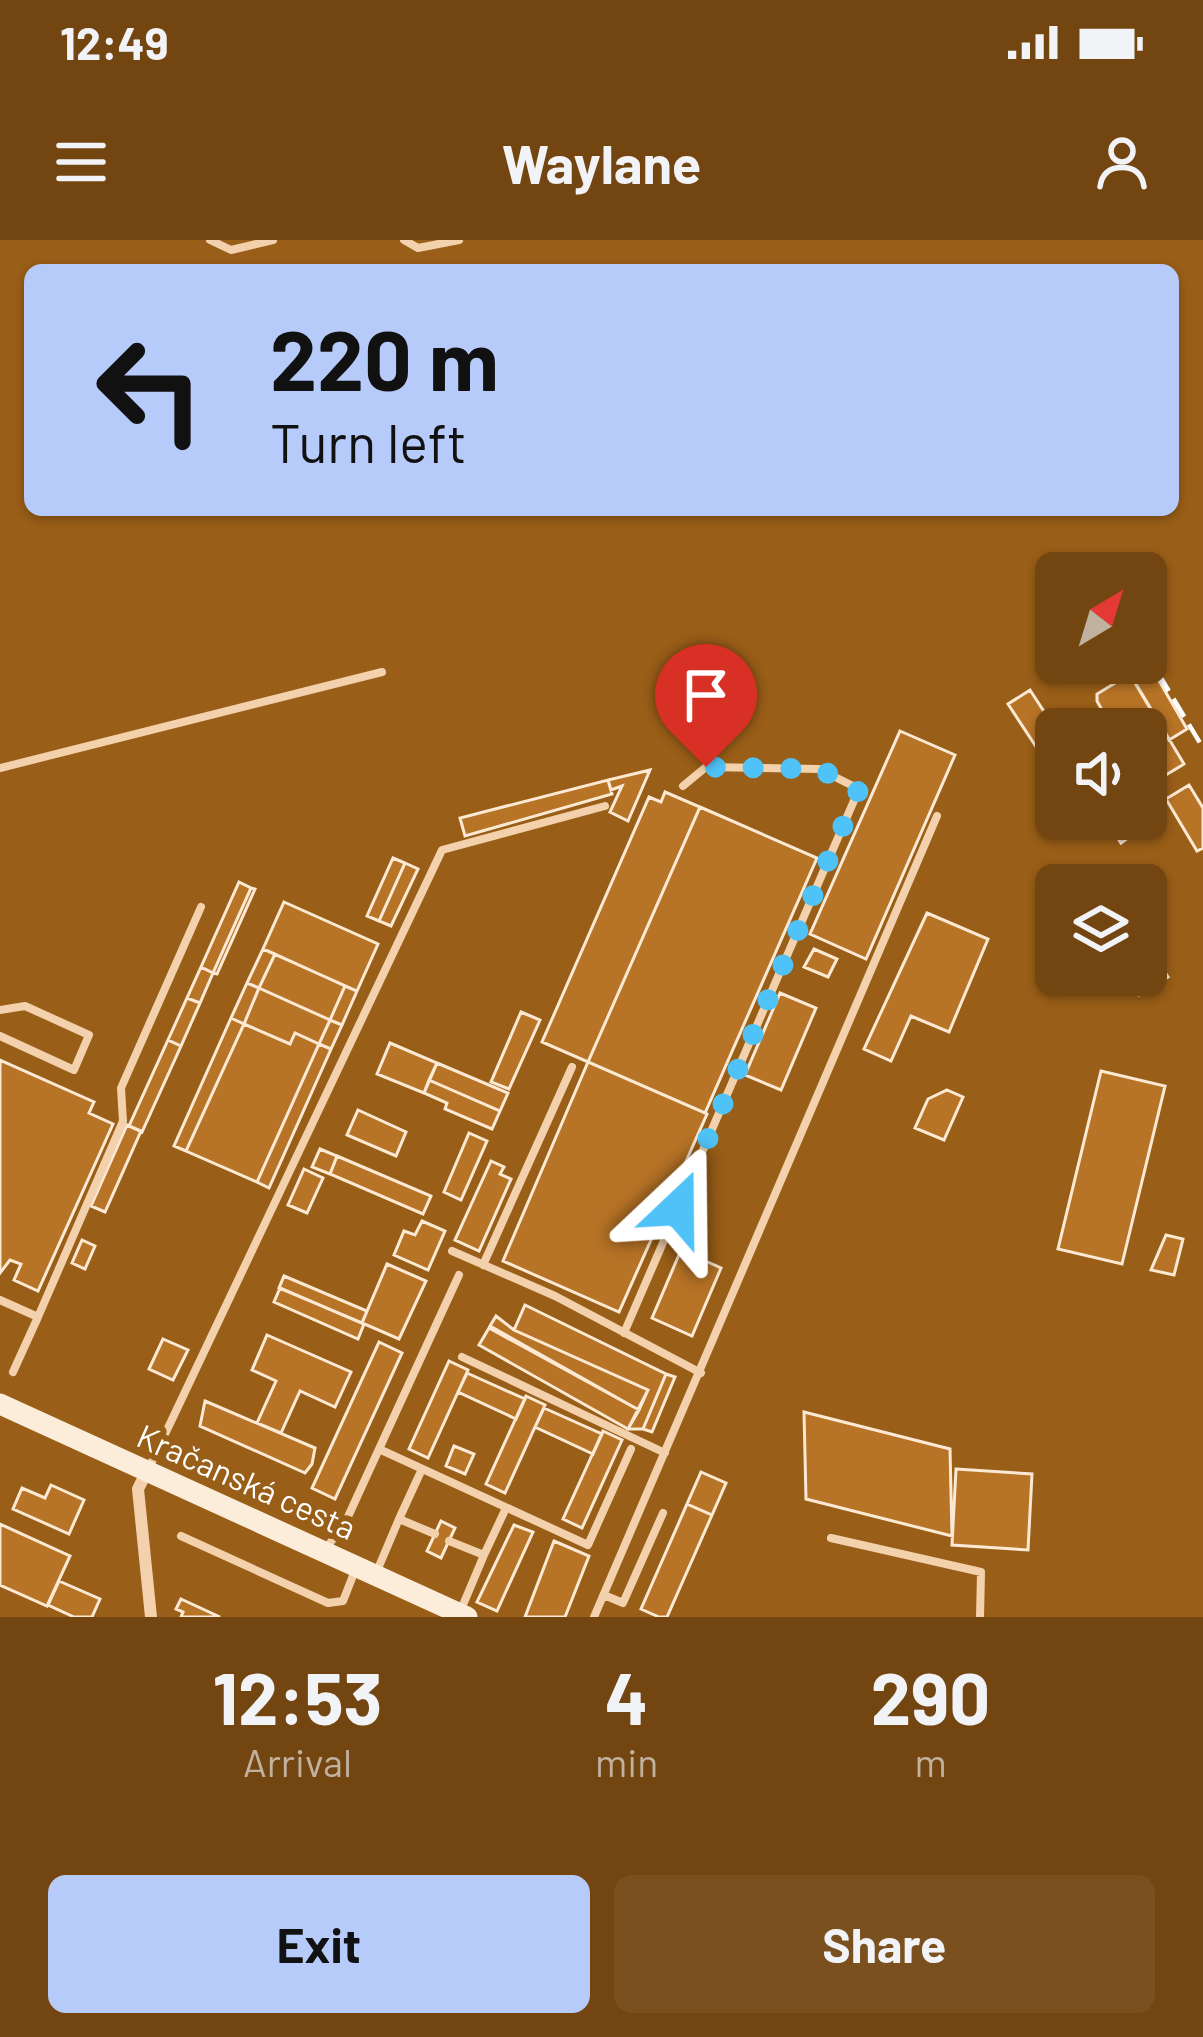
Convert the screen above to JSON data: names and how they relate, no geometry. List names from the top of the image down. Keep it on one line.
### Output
{"streets":{"street":["Kračanská cesta"]},"north":"top right","page":{"status":"12:49","header":"Waylane","turn":["220 m","Turn left"],"eta":["12:53","Arrival","4","min","290","m"],"buttons":["Exit","Share"]}}
